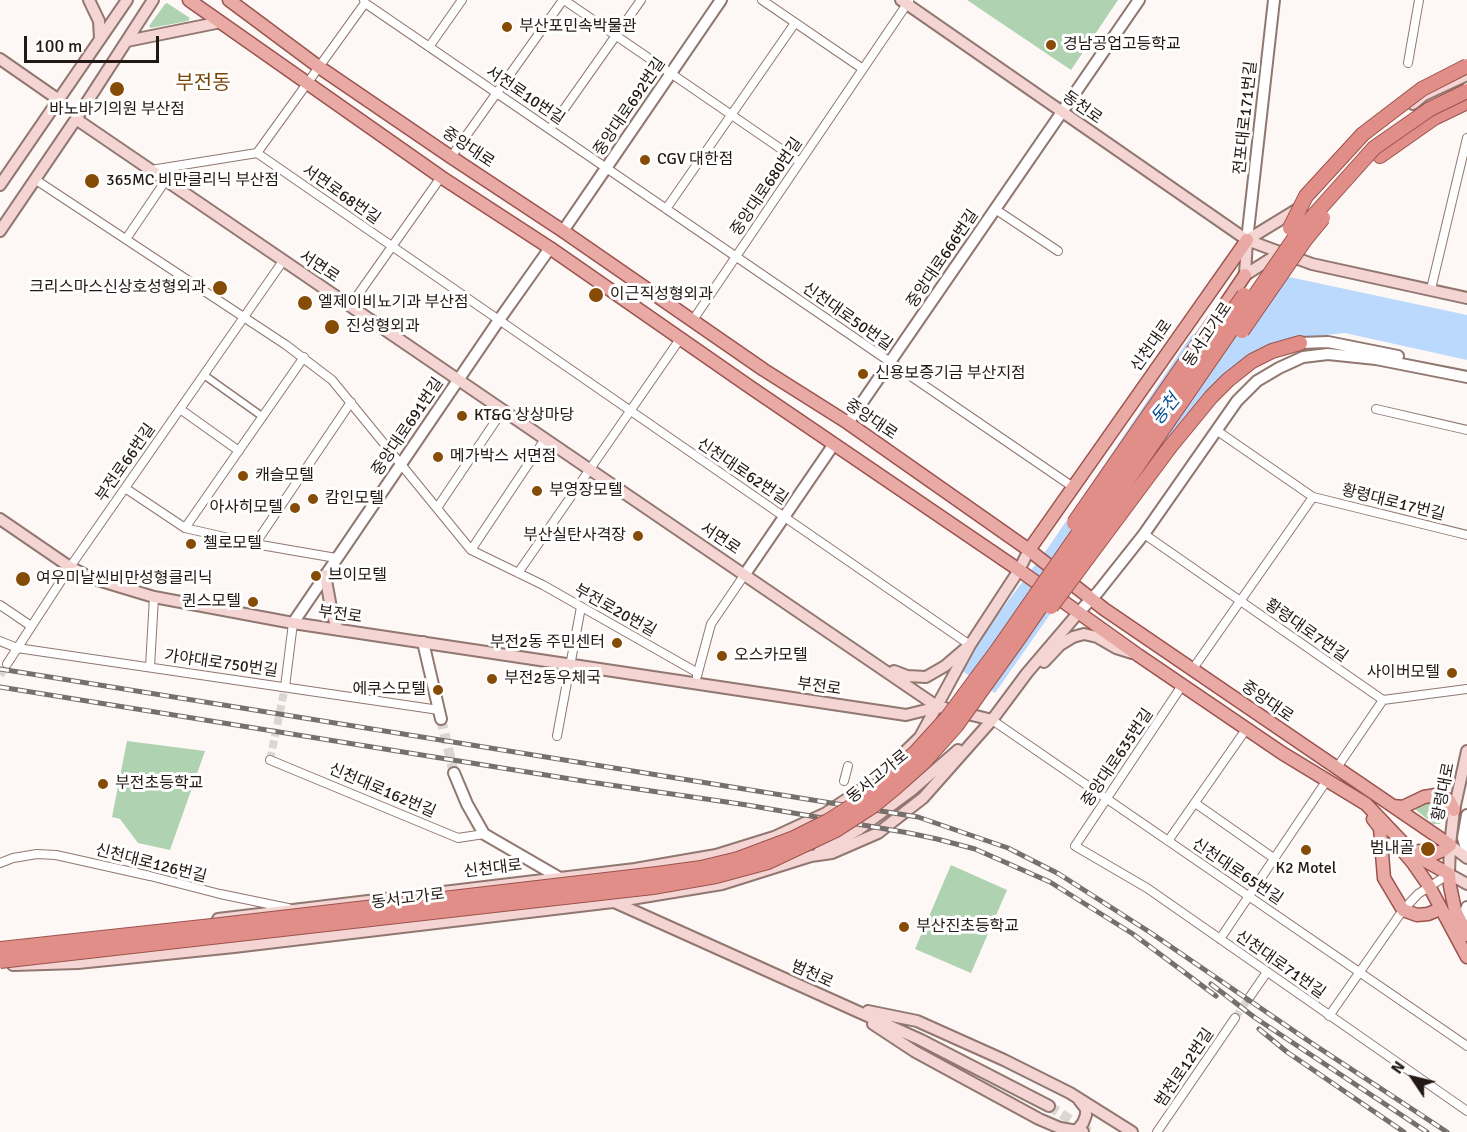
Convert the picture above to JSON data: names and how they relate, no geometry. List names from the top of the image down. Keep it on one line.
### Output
{"streets":{"highway":["동서고가로"],"main road":["동천로","중앙대로","서면로","신천대로","부전로","황령대로","범천로"],"street":["서전로10번길","중앙대로692번길","전포대로171번길","중앙대로680번길","서면로68번길","중앙대로666번길","신천대로50번길","중앙대로691번길","부전로66번길","신천대로62번길","황령대로17번길","부전로20번길","황령대로7번길","가야대로750번길","중앙대로635번길","신천대로162번길","신천대로126번길","신천대로65번길","신천대로71번길","범천로12번길"]},"crossings":[["서전로10번길","중앙대로692번길"],["서전로10번길","신천대로50번길"],["중앙대로692번길","중앙대로"],["중앙대로692번길","신천대로50번길"],["동천로","전포대로171번길"],["동천로","중앙대로680번길"],["동천로","중앙대로666번길"],["동천로","신천대로"],["전포대로171번길","신천대로"],["중앙대로","중앙대로680번길"],["중앙대로","중앙대로666번길"],["중앙대로","신천대로"],["중앙대로","중앙대로691번길"],["중앙대로","중앙대로635번길"],["중앙대로","황령대로"],["중앙대로","신천대로65번길"],["중앙대로680번길","신천대로50번길"],["서면로68번길","중앙대로691번길"],["서면로68번길","신천대로62번길"],["중앙대로666번길","신천대로50번길"],["서면로","신천대로"],["서면로","중앙대로691번길"],["서면로","부전로66번길"],["서면로","신천대로62번길"],["서면로","부전로20번길"],["서면로","부전로"],["신천대로50번길","신천대로"],["신천대로","신천대로62번길"],["신천대로","부전로"],["신천대로","신천대로126번길"],["신천대로","범천로"],["중앙대로691번길","신천대로62번길"],["중앙대로691번길","부전로20번길"],["중앙대로691번길","부전로"],["부전로66번길","부전로20번길"],["부전로66번길","부전로"],["부전로66번길","가야대로750번길"],["부전로20번길","부전로"],["중앙대로635번길","신천대로65번길"],["중앙대로635번길","신천대로71번길"]],"districts":["부전동"],"water":["동천"],"places":["부산포민속박물관","경남공업고등학교","바노바기의원 부산점","CGV 대한점","365MC 비만클리닉 부산점","크리스마스신상호성형외과","이근직성형외과","엘제이비뇨기과 부산점","진성형외과","신용보증기금 부산지점","KT&G 상상마당","메가박스 서면점","캐슬모텔","부영장모텔","캄인모텔","아사히모텔","부산실탄사격장","첼로모텔","브이모텔","여우미날씬비만성형클리닉","퀸스모텔","부전2동 주민센터","오스카모텔","사이버모텔","부전2동우체국","에쿠스모텔","부전초등학교","범내골","K2 Motel","부산진초등학교"],"scale_bar":"100 m","north":"top left"}
